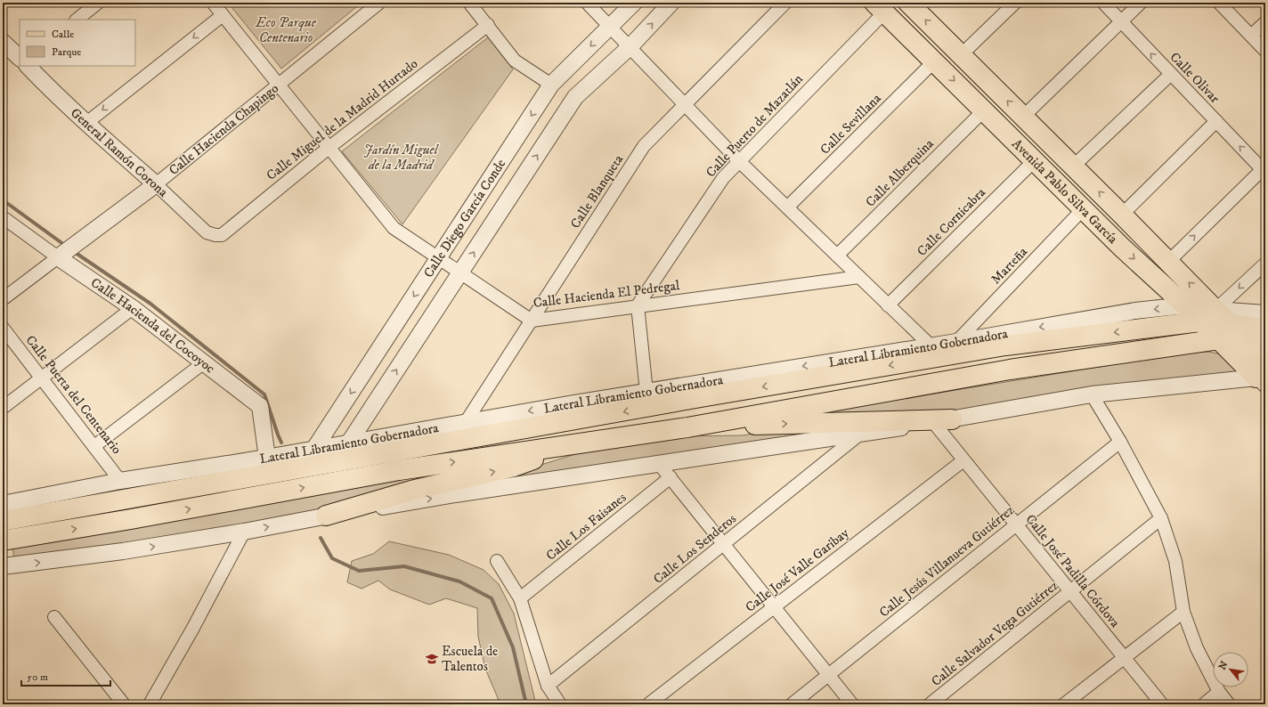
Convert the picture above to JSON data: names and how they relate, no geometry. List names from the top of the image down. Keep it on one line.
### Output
{"streets":{"main road":["Avenida Pablo Silva García"],"street":["Calle Olivar","Calle Miguel de la Madrid Hurtado","Calle Sevillana","Calle Puerto de Mazatlán","Calle Hacienda Chapingo","General Ramón Corona","Calle Alberquina","Calle Blanqueta","Calle Diego García Conde","Calle Cornicabra","Marteña","Calle Hacienda El Pedregal","Calle Hacienda del Cocoyoc","Lateral Libramiento Gobernadora","Calle Puerta del Centenario","Calle Los Faisanes","Calle Los Senderos","Calle Jesús Villanueva Gutiérrez","Calle José Valle Garibay","Calle José Padilla Córdova","Calle Salvador Vega Gutiérrez"]},"crossings":[["Calle Miguel de la Madrid Hurtado","General Ramón Corona"],["Calle Miguel de la Madrid Hurtado","Calle Hacienda El Pedregal"],["Calle Sevillana","Avenida Pablo Silva García"],["Calle Puerto de Mazatlán","Avenida Pablo Silva García"],["Calle Puerto de Mazatlán","Calle Hacienda El Pedregal"],["Calle Hacienda Chapingo","General Ramón Corona"],["Calle Hacienda Chapingo","Calle Hacienda El Pedregal"],["Calle Hacienda Chapingo","Calle Hacienda del Cocoyoc"],["Calle Alberquina","Avenida Pablo Silva García"],["Avenida Pablo Silva García","Calle Cornicabra"],["Avenida Pablo Silva García","Marteña"],["Avenida Pablo Silva García","Lateral Libramiento Gobernadora"],["Calle Blanqueta","Calle Hacienda El Pedregal"],["Calle Blanqueta","Lateral Libramiento Gobernadora"],["Calle Diego García Conde","Calle Hacienda El Pedregal"],["Calle Diego García Conde","Lateral Libramiento Gobernadora"],["Marteña","Lateral Libramiento Gobernadora"],["Calle Hacienda del Cocoyoc","Lateral Libramiento Gobernadora"],["Lateral Libramiento Gobernadora","Calle Puerta del Centenario"],["Calle Jesús Villanueva Gutiérrez","Calle José Padilla Córdova"],["Calle José Valle Garibay","Calle José Padilla Córdova"],["Calle José Padilla Córdova","Calle Salvador Vega Gutiérrez"]],"one_way":["Calle Olivar"],"parks":["Eco Parque Centenario","Jardín Miguel de la Madrid"],"places":{"school or university":["Escuela de Talentos"]},"legend":["Calle","Parque"],"scale_bar":"50 m","north":"top left"}
